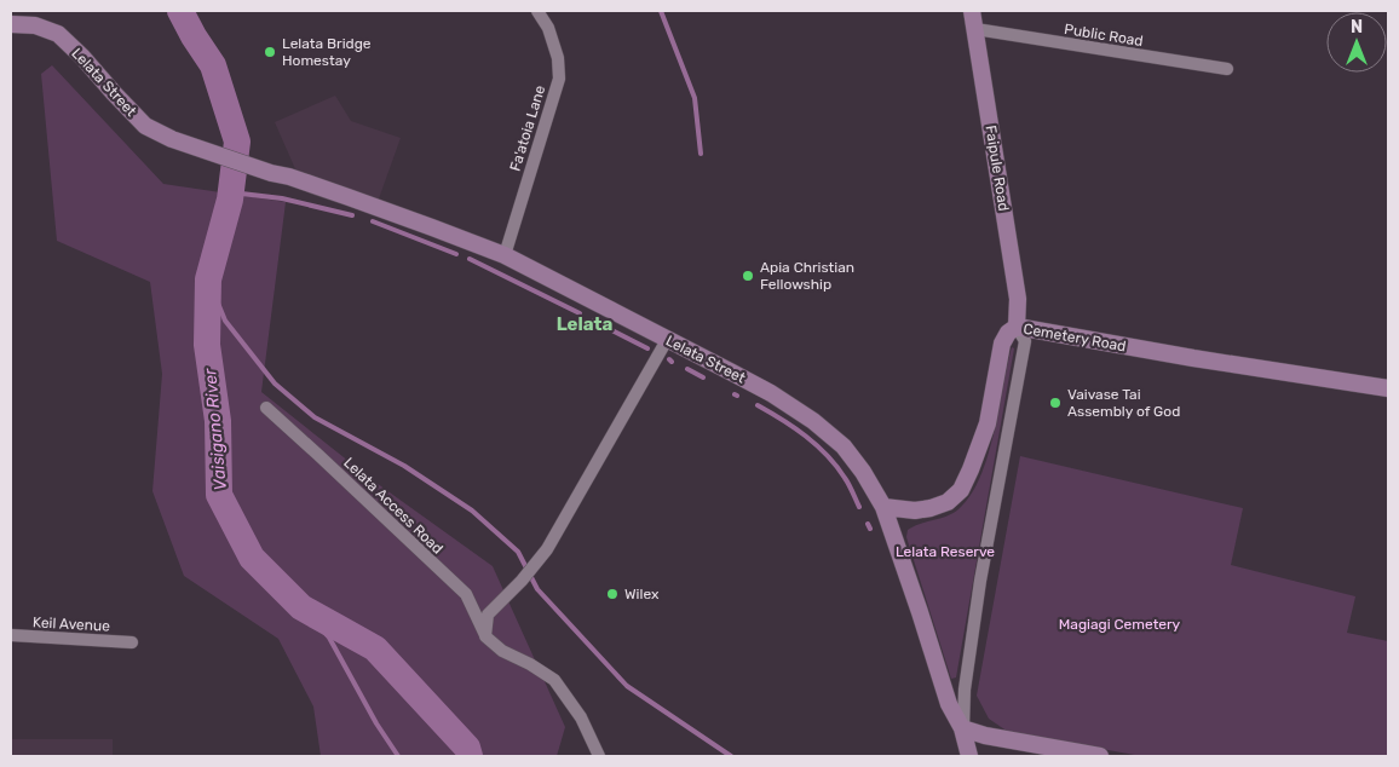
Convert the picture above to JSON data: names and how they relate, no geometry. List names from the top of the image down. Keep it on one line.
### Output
{"streets":{"main road":["Lelata Street","Faipule Road","Cemetery Road"],"street":["Public Road","Fa'atoia Lane","Lelata Access Road","Keil Avenue"]},"crossings":[["Public Road","Faipule Road"],["Lelata Street","Fa'atoia Lane"],["Lelata Street","Cemetery Road"],["Faipule Road","Cemetery Road"]],"districts":["Lelata"],"water":["Vaisigano River"],"parks":["Lelata Reserve","Magiagi Cemetery"],"places":["Lelata Bridge Homestay","Apia Christian Fellowship","Vaivase Tai Assembly of God","Wilex"],"north":"top"}
